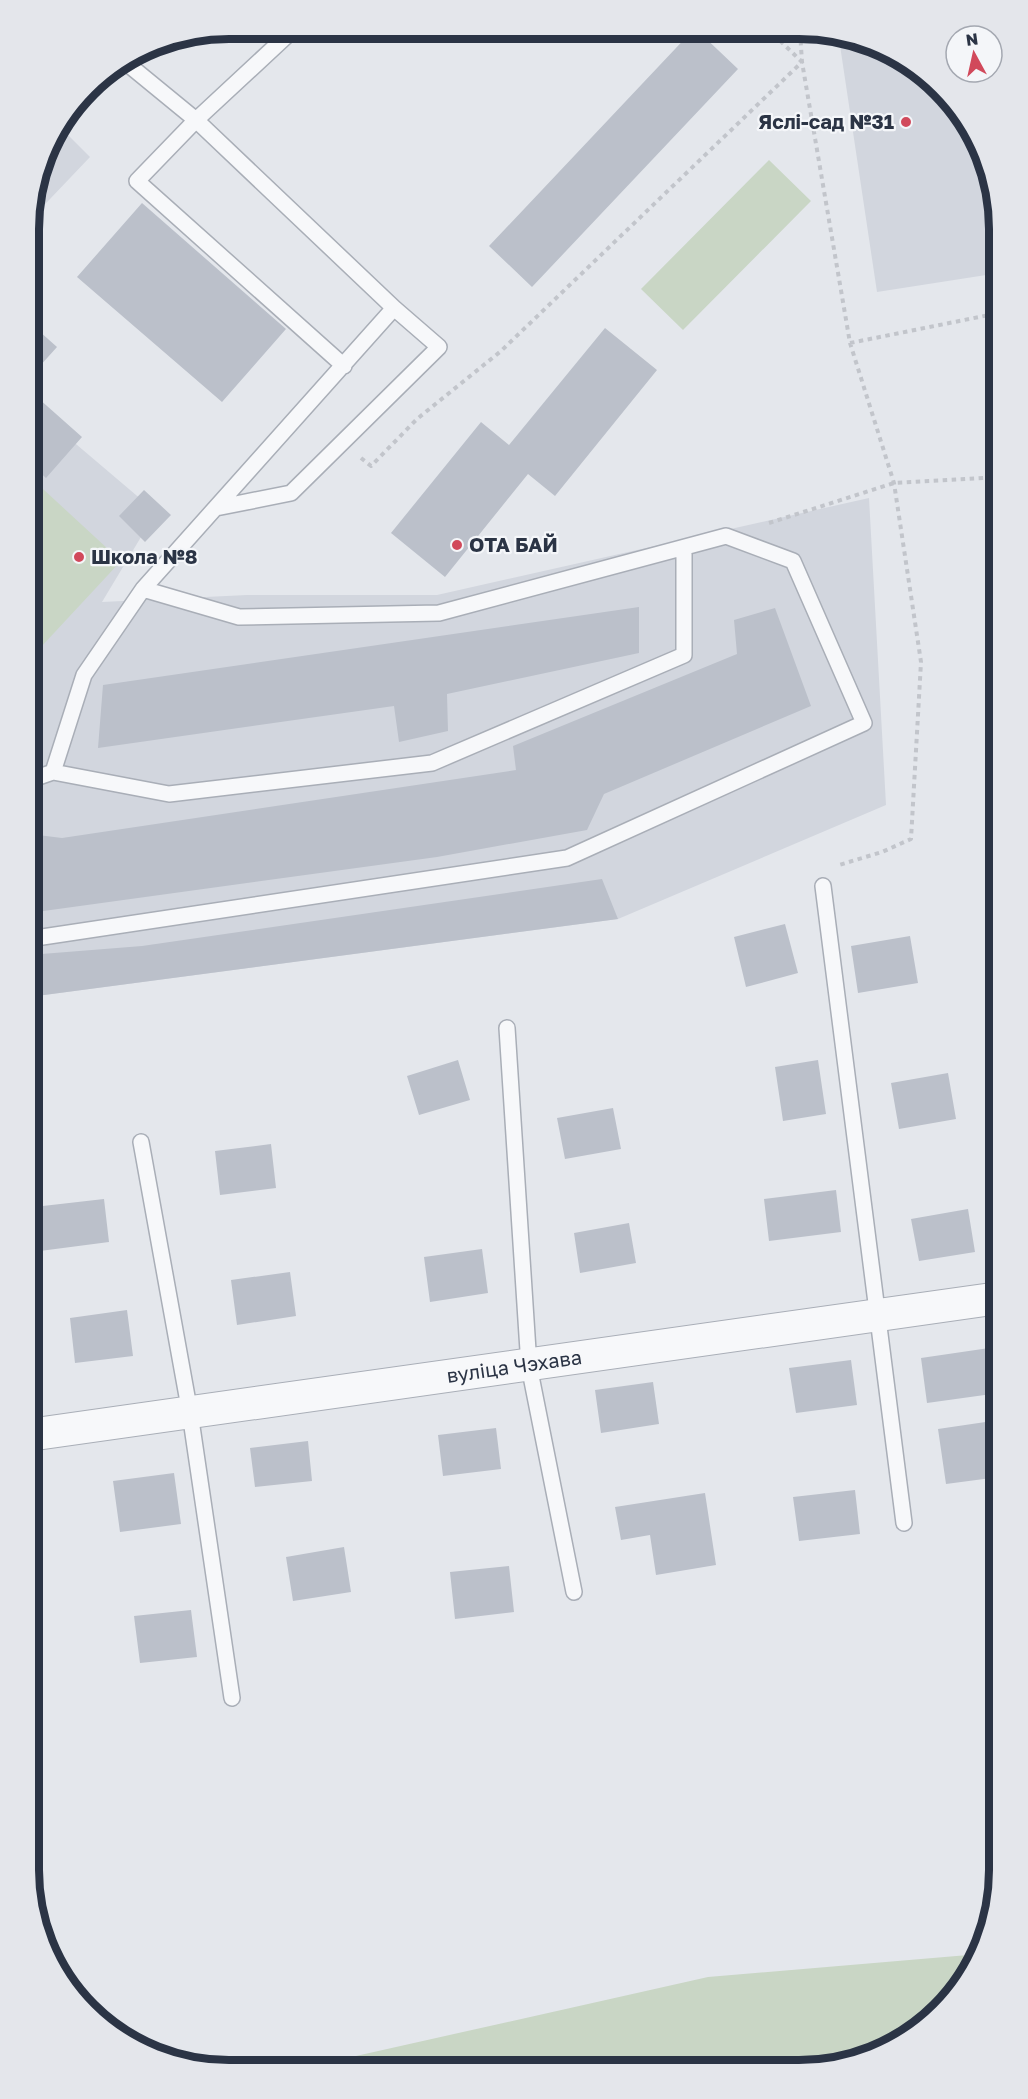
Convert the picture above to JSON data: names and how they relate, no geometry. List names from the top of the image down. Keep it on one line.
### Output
{"streets":{"street":["вуліца Чэхава"]},"places":["Яслі-сад №31","ОТА БАЙ","Школа №8"],"north":"top"}
